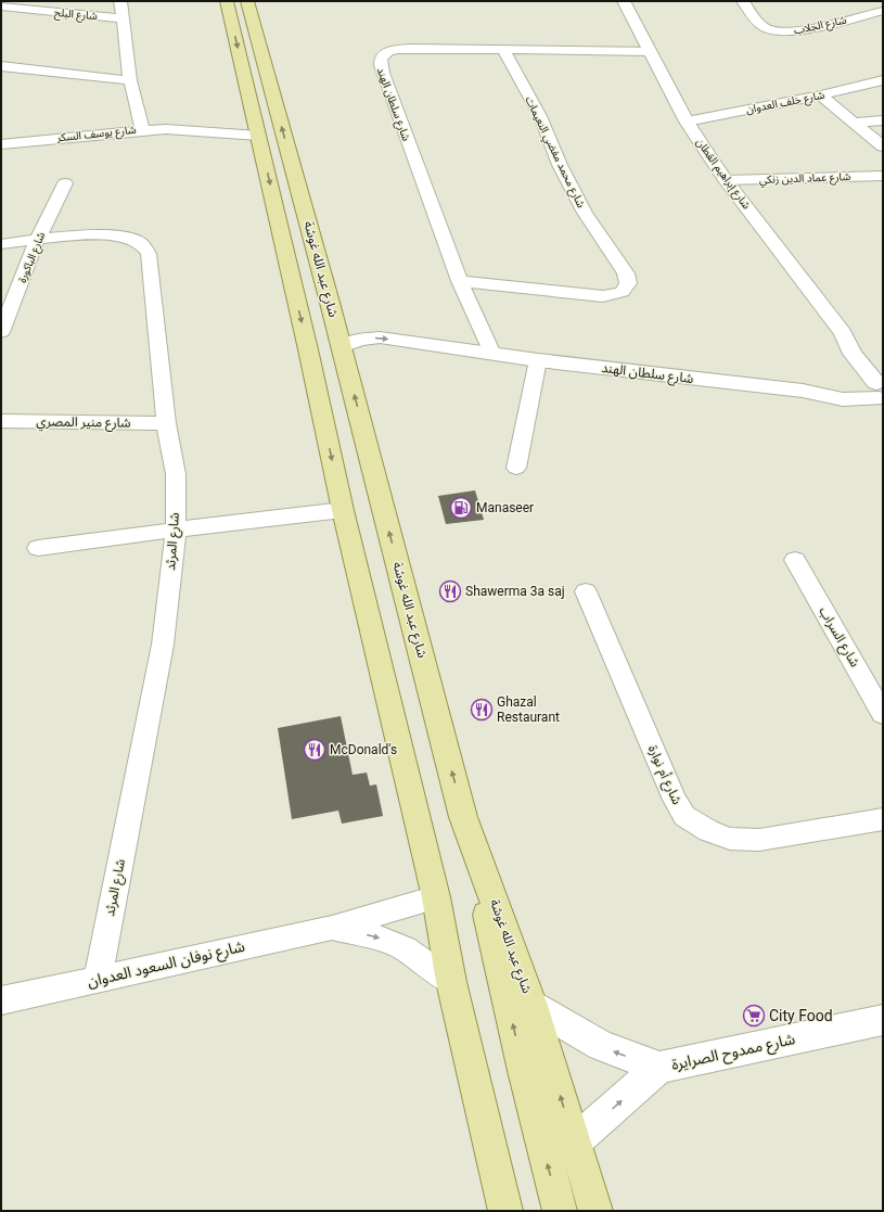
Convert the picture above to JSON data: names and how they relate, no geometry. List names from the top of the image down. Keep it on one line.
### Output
{"streets":{"main road":["شارع عبد الله غوشة"],"street":["شارع البلح","شارع الجلاب","شارع خلف العدوان","شارع سلطان الهند","شارع يوسف السكر","شارع محمد مفضي النعيمات","شارع إبراهيم القطان","شارع عماد الدين زنكي","شارع الباكورة","شارع منير المصري","شارع المرثد","شارع السراب","شارع أم نوارة","شارع نوفان السعود العدوان","شارع ممدوح الصرايرة"]},"crossings":[["شارع البلح","شارع يوسف السكر"],["شارع خلف العدوان","شارع إبراهيم القطان"],["شارع سلطان الهند","شارع محمد مفضي النعيمات"],["شارع سلطان الهند","شارع إبراهيم القطان"],["شارع سلطان الهند","شارع عبد الله غوشة"],["شارع إبراهيم القطان","شارع عماد الدين زنكي"],["شارع الباكورة","شارع المرثد"],["شارع عبد الله غوشة","شارع ممدوح الصرايرة"],["شارع منير المصري","شارع المرثد"],["شارع المرثد","شارع نوفان السعود العدوان"]],"places":{"fuel station":["Manaseer"],"restaurant":["Shawerma 3a saj","Ghazal Restaurant","McDonald's"],"supermarket":["City Food"]}}
